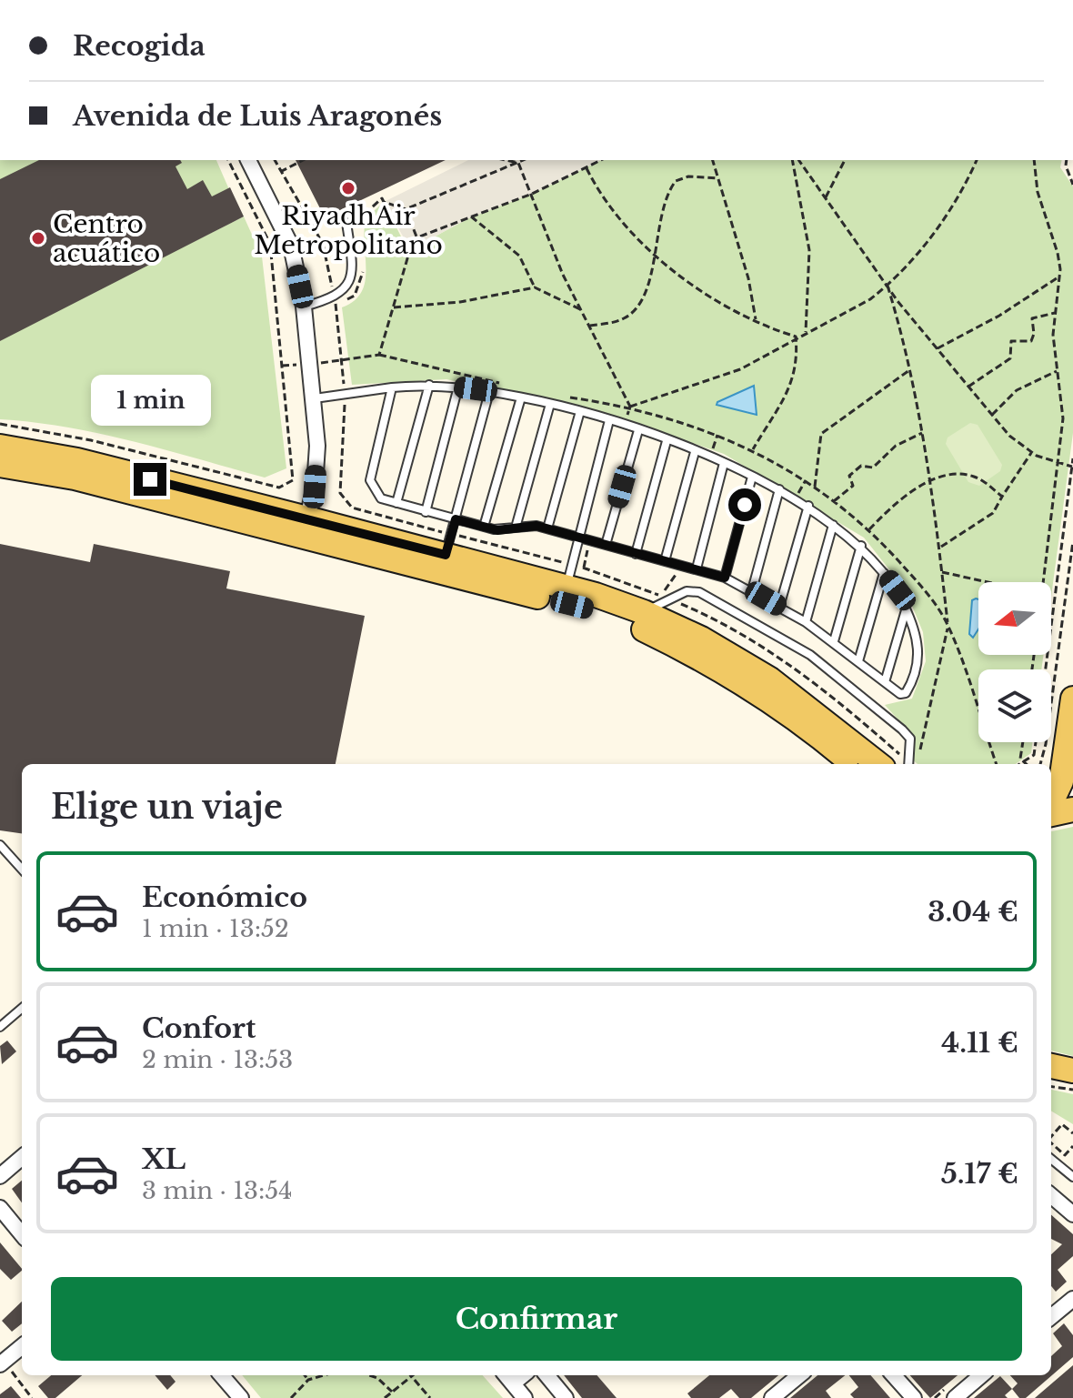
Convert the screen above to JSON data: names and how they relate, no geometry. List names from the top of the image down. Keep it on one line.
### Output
{"places":["RiyadhAir Metropolitano","Centro acuático"],"north":"left","page":{"banner":["Recogida","Avenida de Luis Aragonés"],"bubble":"1 min","heading":"Elige un viaje","list":[{"name":"Económico","note":"1 min · 13:52","value":"3.04 €"},{"name":"Confort","note":"2 min · 13:53","value":"4.11 €"},{"name":"XL","note":"3 min · 13:54","value":"5.17 €"}],"buttons":"Confirmar"}}
